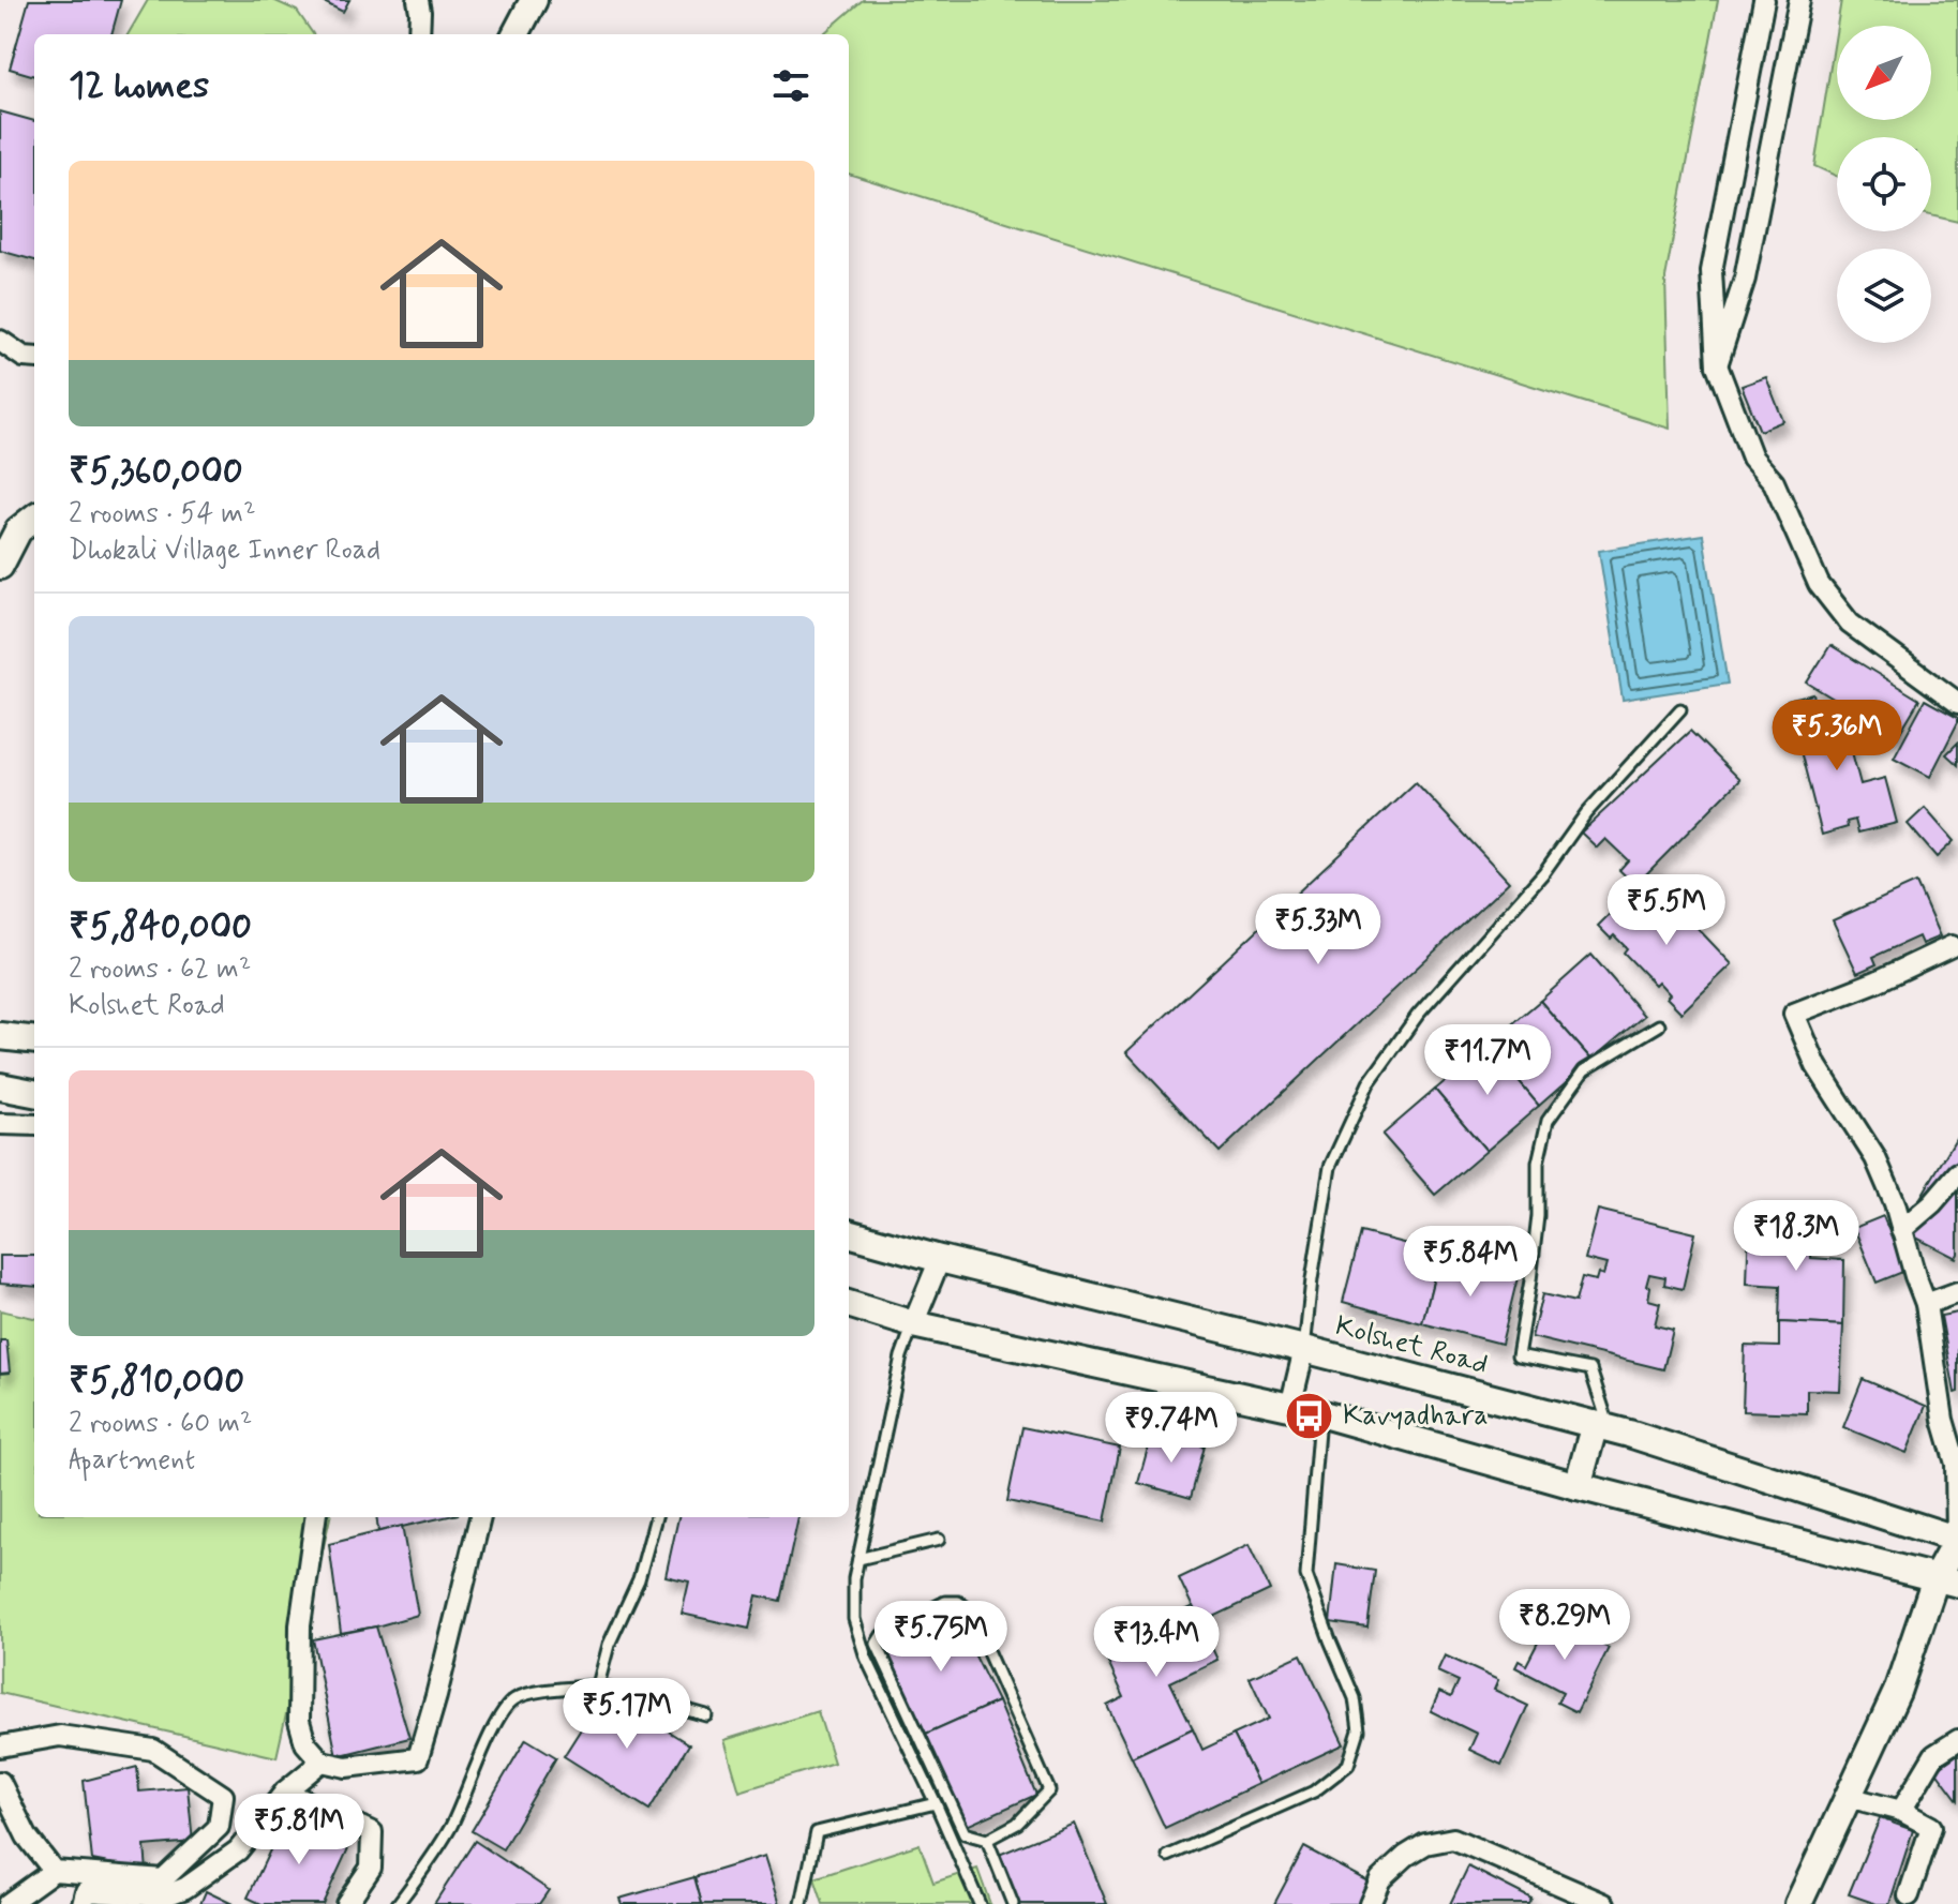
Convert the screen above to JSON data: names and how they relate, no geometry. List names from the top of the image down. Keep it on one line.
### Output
{"streets":{"street":["Kolshet Road"]},"places":{"bus stop":["Kavyadhara"]},"north":"bottom left","page":{"heading":"12 homes","list":[{"name":"₹5,360,000","note":"2 rooms · 54 m² · Dhokali Village Inner Road"},{"name":"₹5,840,000","note":"2 rooms · 62 m² · Kolshet Road"},{"name":"₹5,810,000","note":"2 rooms · 60 m² · Apartment"}],"price":["₹5.36M","₹5.5M","₹5.33M","₹11.7M","₹18.3M","₹5.84M","₹9.74M","₹8.29M","₹5.75M","₹13.4M","₹5.17M","₹5.81M"]}}
